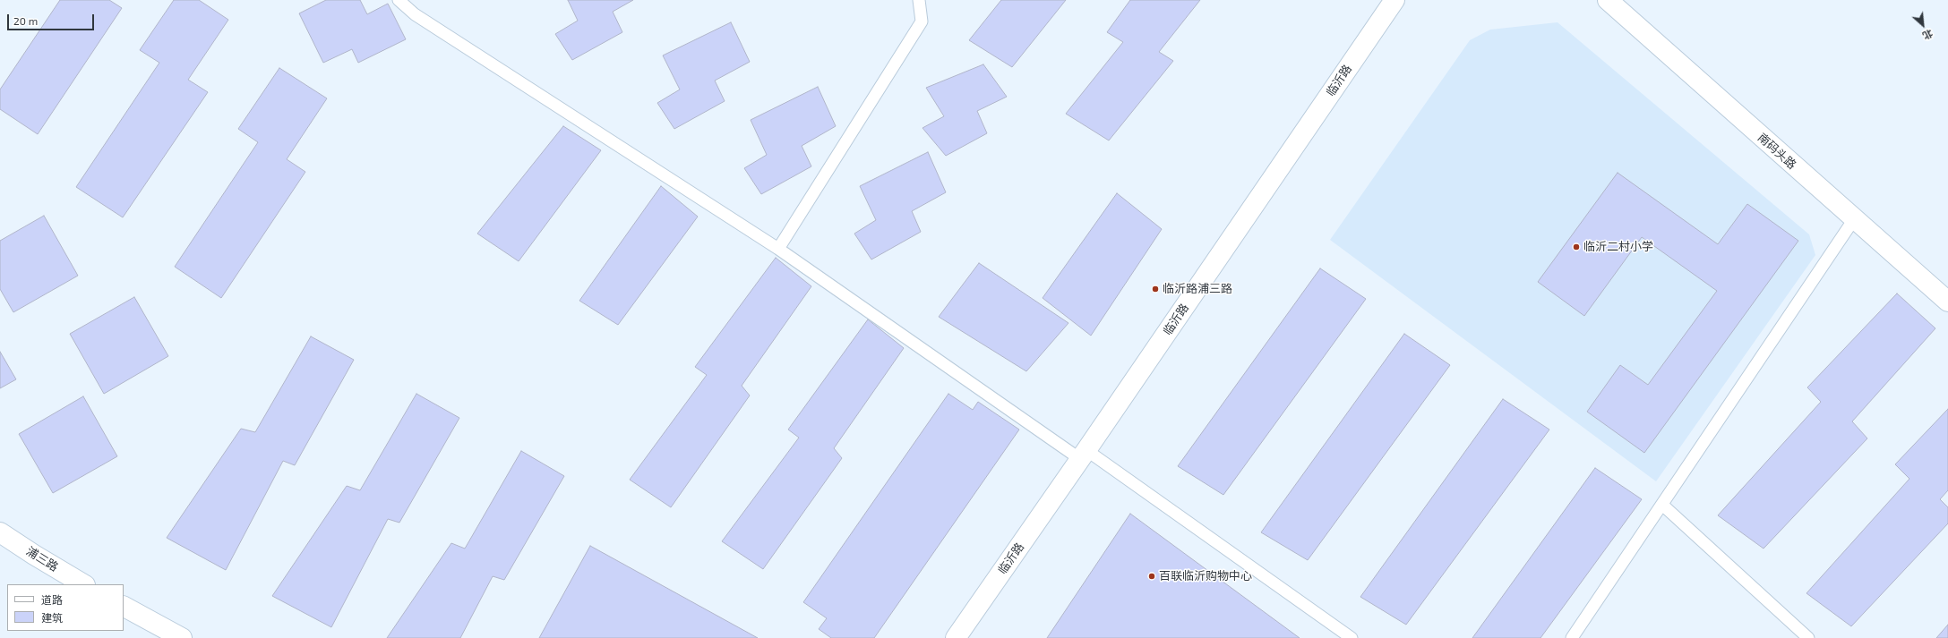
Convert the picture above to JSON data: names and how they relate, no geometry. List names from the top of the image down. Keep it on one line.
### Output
{"streets":{"street":["临沂路","南码头路","浦三路"]},"places":["临沂二村小学","临沂路浦三路","百联临沂购物中心"],"legend":["道路","建筑"],"scale_bar":"20 m","north":"bottom right"}
